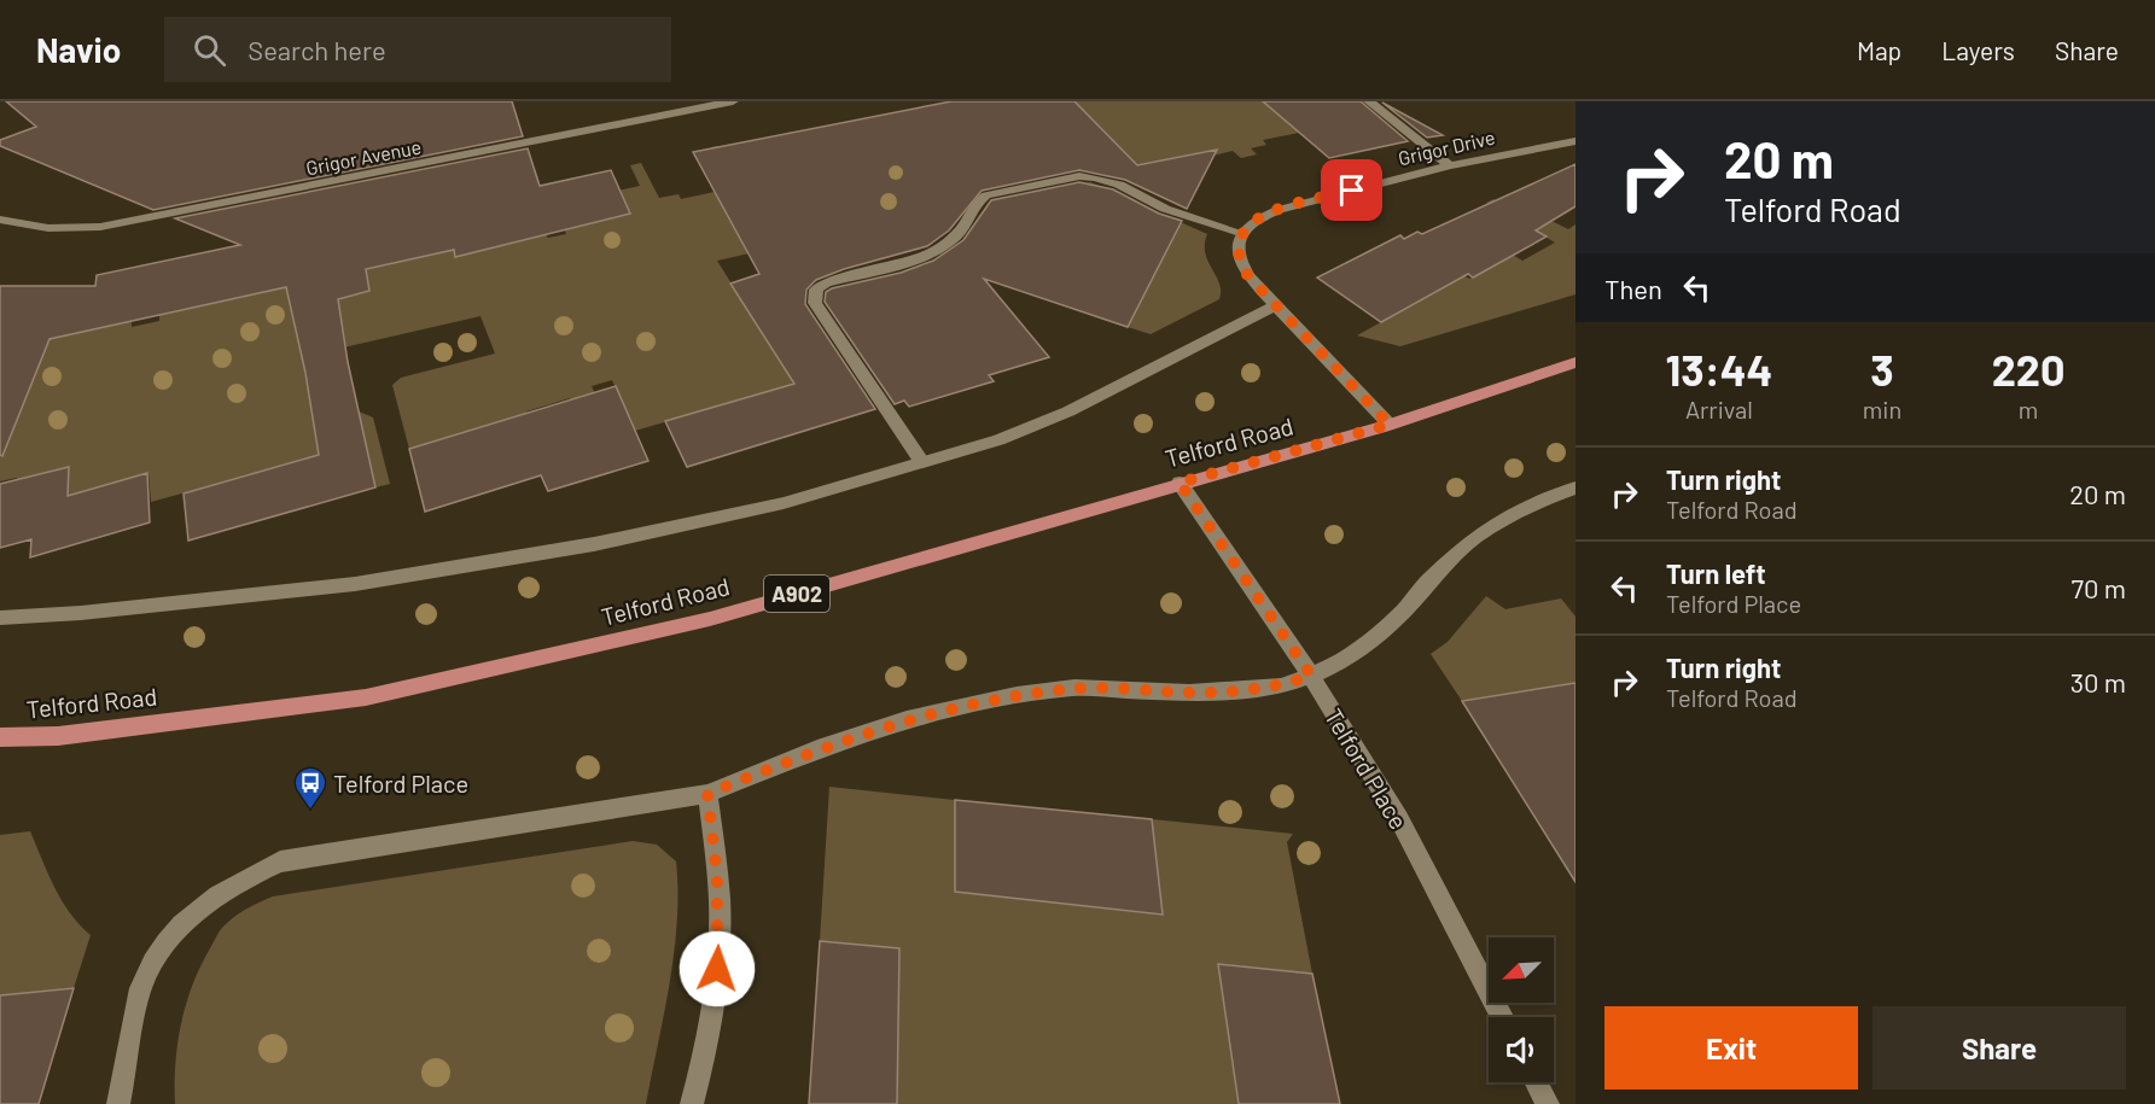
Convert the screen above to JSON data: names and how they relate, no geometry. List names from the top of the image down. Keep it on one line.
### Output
{"streets":{"main road":["Telford Road","A902"],"street":["Grigor Drive","Grigor Avenue","Telford Place"]},"crossings":[["Telford Road","Telford Place"]],"places":{"bus stop":["Telford Place"]},"north":"bottom left","page":{"header":"Navio","search":"Search here","nav":["Map","Layers","Share"],"turn":["20 m","Telford Road"],"then":"Then","eta":["13:44","Arrival","3","min","220","m"],"list":[{"name":"Turn right","note":"Telford Road","value":"20 m"},{"name":"Turn left","note":"Telford Place","value":"70 m"},{"name":"Turn right","note":"Telford Road","value":"30 m"}],"buttons":["Exit","Share"]}}
